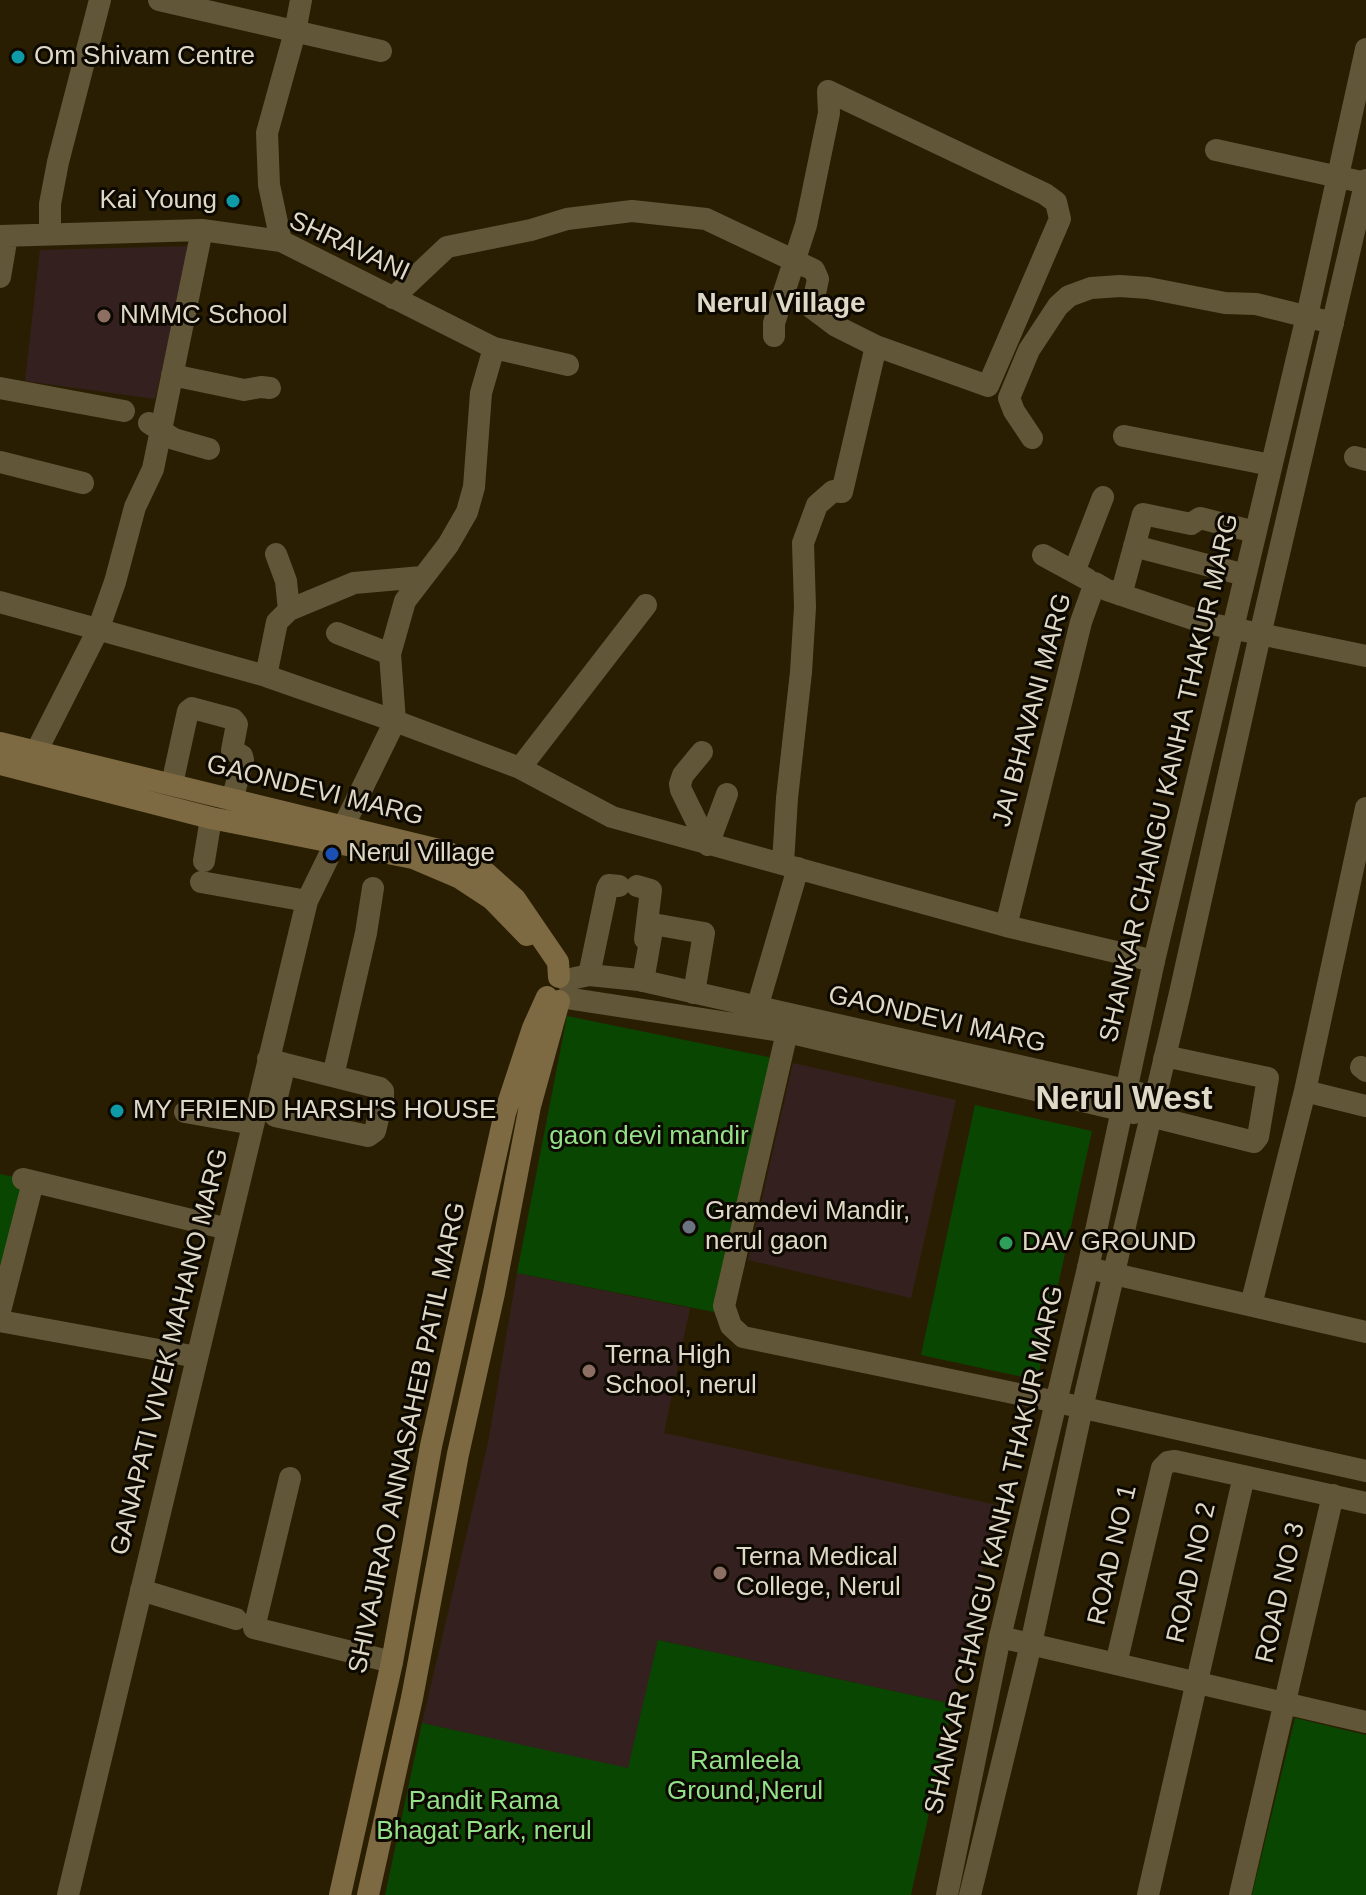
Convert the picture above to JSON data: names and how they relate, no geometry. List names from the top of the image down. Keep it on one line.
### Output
{"streets":{"main road":["GAONDEVI MARG","SHIVAJIRAO ANNASAHEB PATIL MARG"],"street":["SHRAVANI","JAI BHAVANI MARG","SHANKAR CHANGU KANHA THAKUR MARG","GANAPATI VIVEK MAHANO MARG","ROAD NO 1","ROAD NO 2","ROAD NO 3"]},"crossings":[["JAI BHAVANI MARG","SHANKAR CHANGU KANHA THAKUR MARG"],["SHANKAR CHANGU KANHA THAKUR MARG","GAONDEVI MARG"],["GAONDEVI MARG","GANAPATI VIVEK MAHANO MARG"],["GAONDEVI MARG","SHIVAJIRAO ANNASAHEB PATIL MARG"],["ROAD NO 1","ROAD NO 2"]],"districts":["Nerul Village","Nerul West"],"parks":["gaon devi mandir","Ramleela Ground,Nerul","Pandit Rama Bhagat Park, nerul"],"places":["Om Shivam Centre","Kai Young","NMMC School","Nerul Village","MY FRIEND HARSH'S HOUSE","Gramdevi Mandir, nerul gaon","DAV GROUND","Terna High School, nerul","Terna Medical College, Nerul"]}
